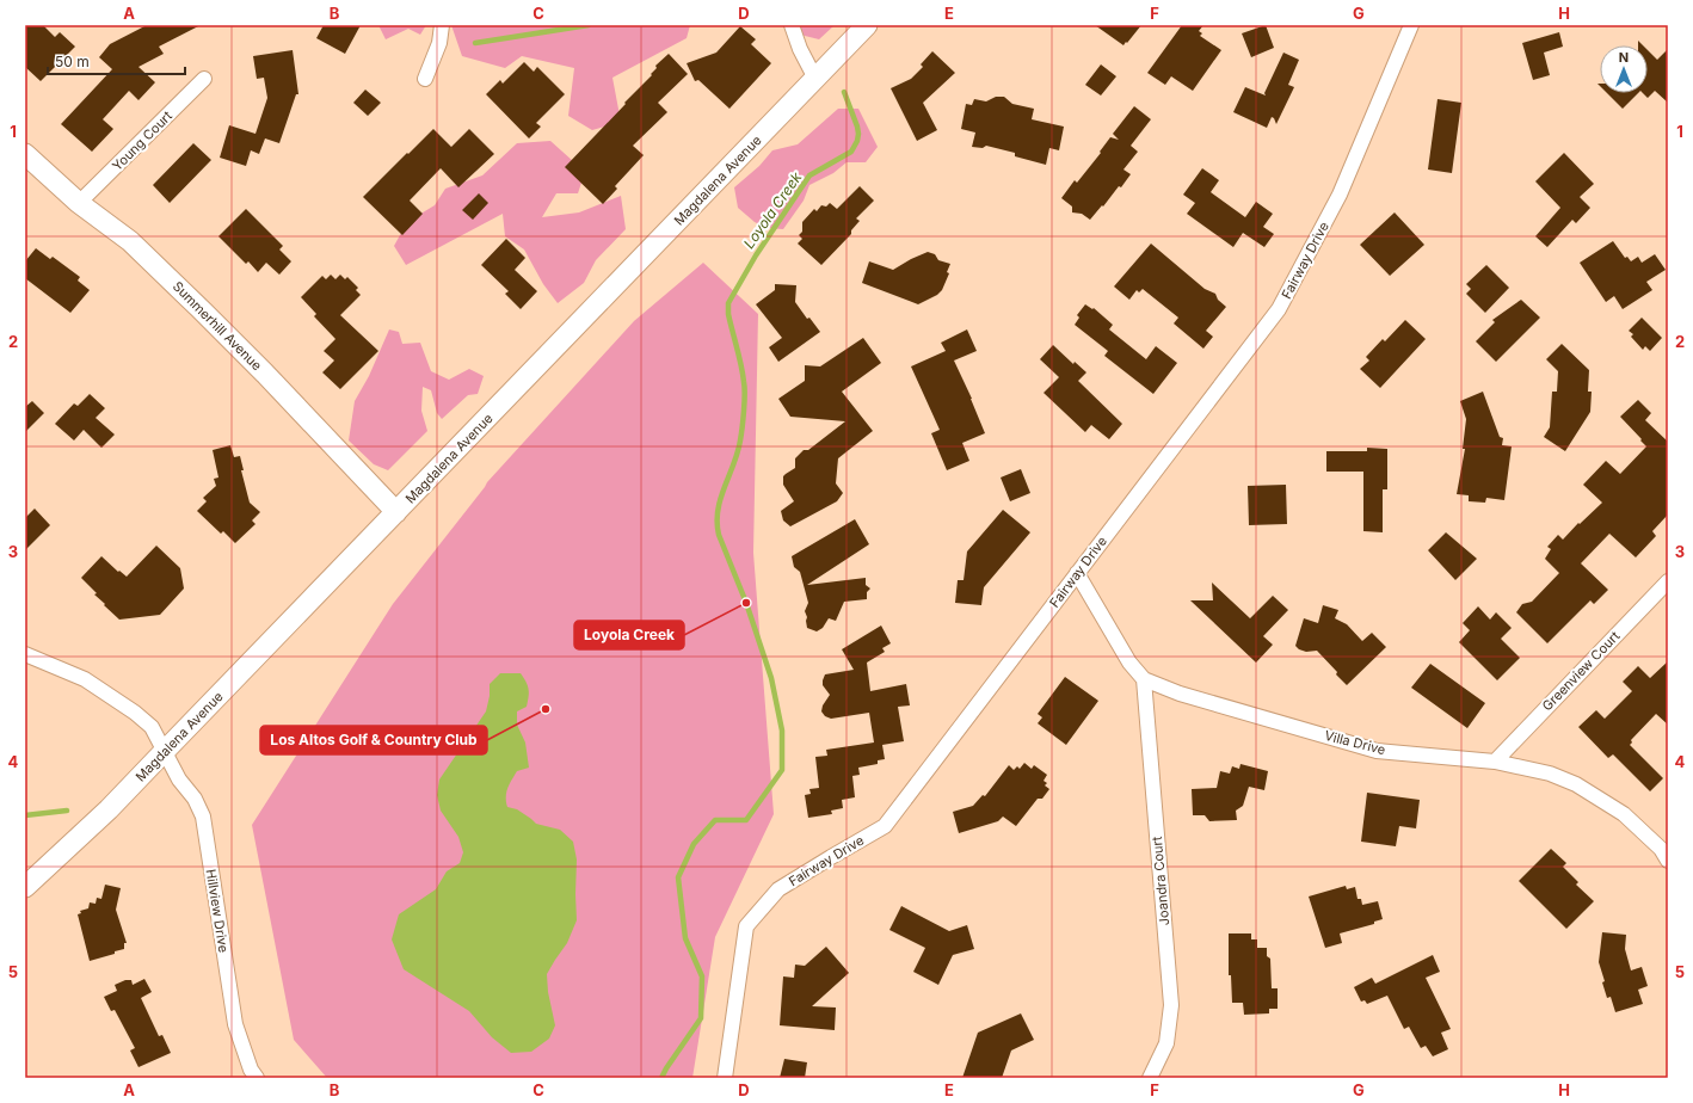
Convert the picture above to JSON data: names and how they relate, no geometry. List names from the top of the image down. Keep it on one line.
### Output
{"streets":{"main road":["Magdalena Avenue","Summerhill Avenue"],"street":["Young Court","Fairway Drive","Greenview Court","Villa Drive","Joandra Court","Hillview Drive"]},"crossings":[["Young Court","Summerhill Avenue"],["Magdalena Avenue","Summerhill Avenue"],["Magdalena Avenue","Hillview Drive"],["Greenview Court","Villa Drive"],["Villa Drive","Joandra Court"]],"water":["Loyola Creek"],"places":["Loyola Creek","Los Altos Golf & Country Club"],"scale_bar":"50 m","north":"top","grid":{"columns":["A","B","C","D","E","F","G","H"],"rows":["1","2","3","4","5"]}}
